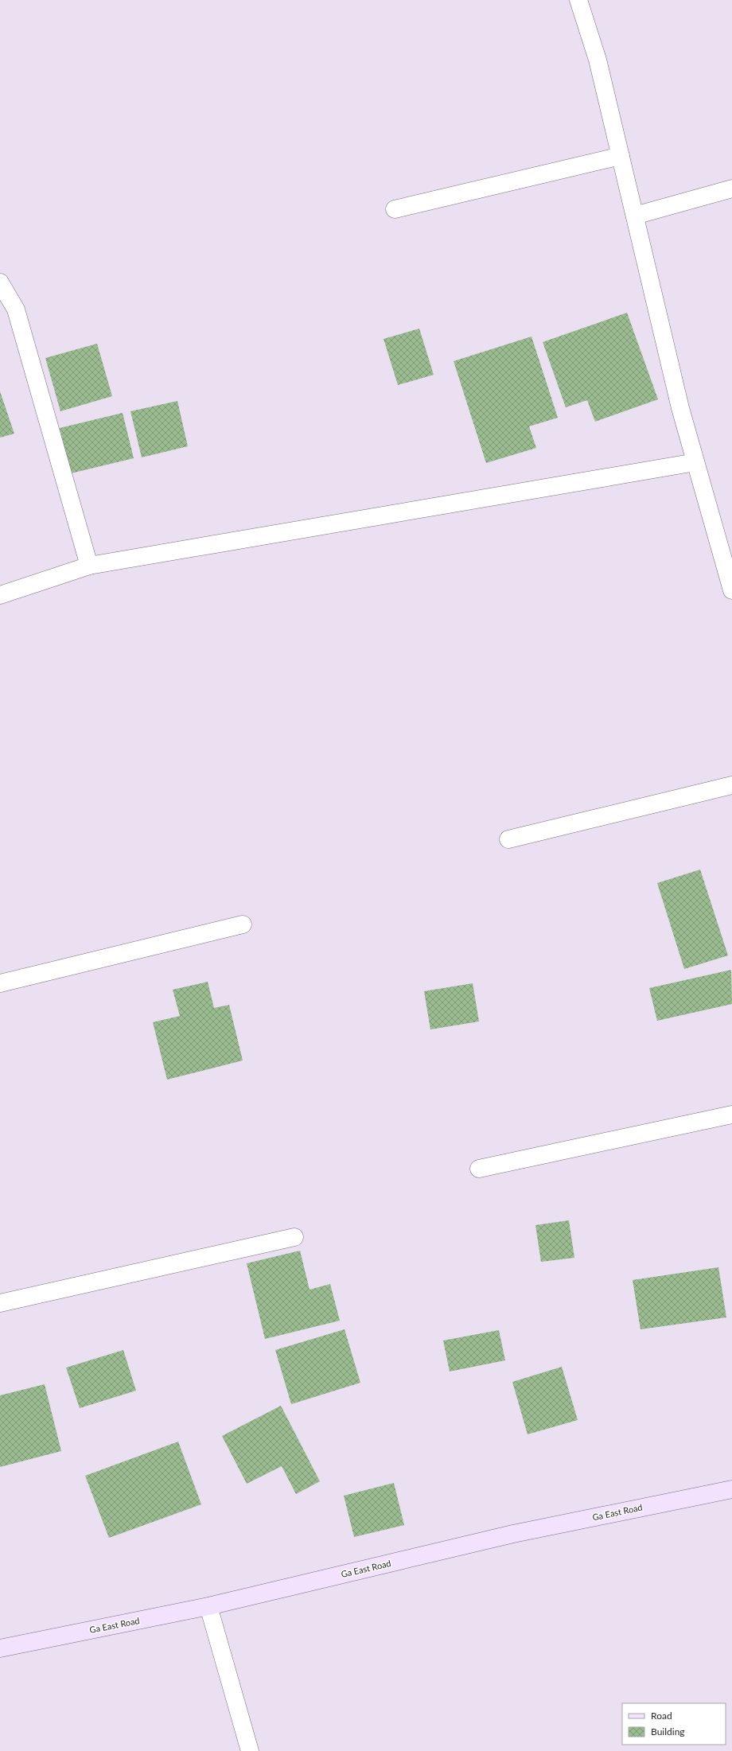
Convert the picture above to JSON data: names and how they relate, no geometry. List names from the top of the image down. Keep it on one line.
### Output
{"streets":{"street":["Ga East Road"]},"legend":["Road","Building"]}
